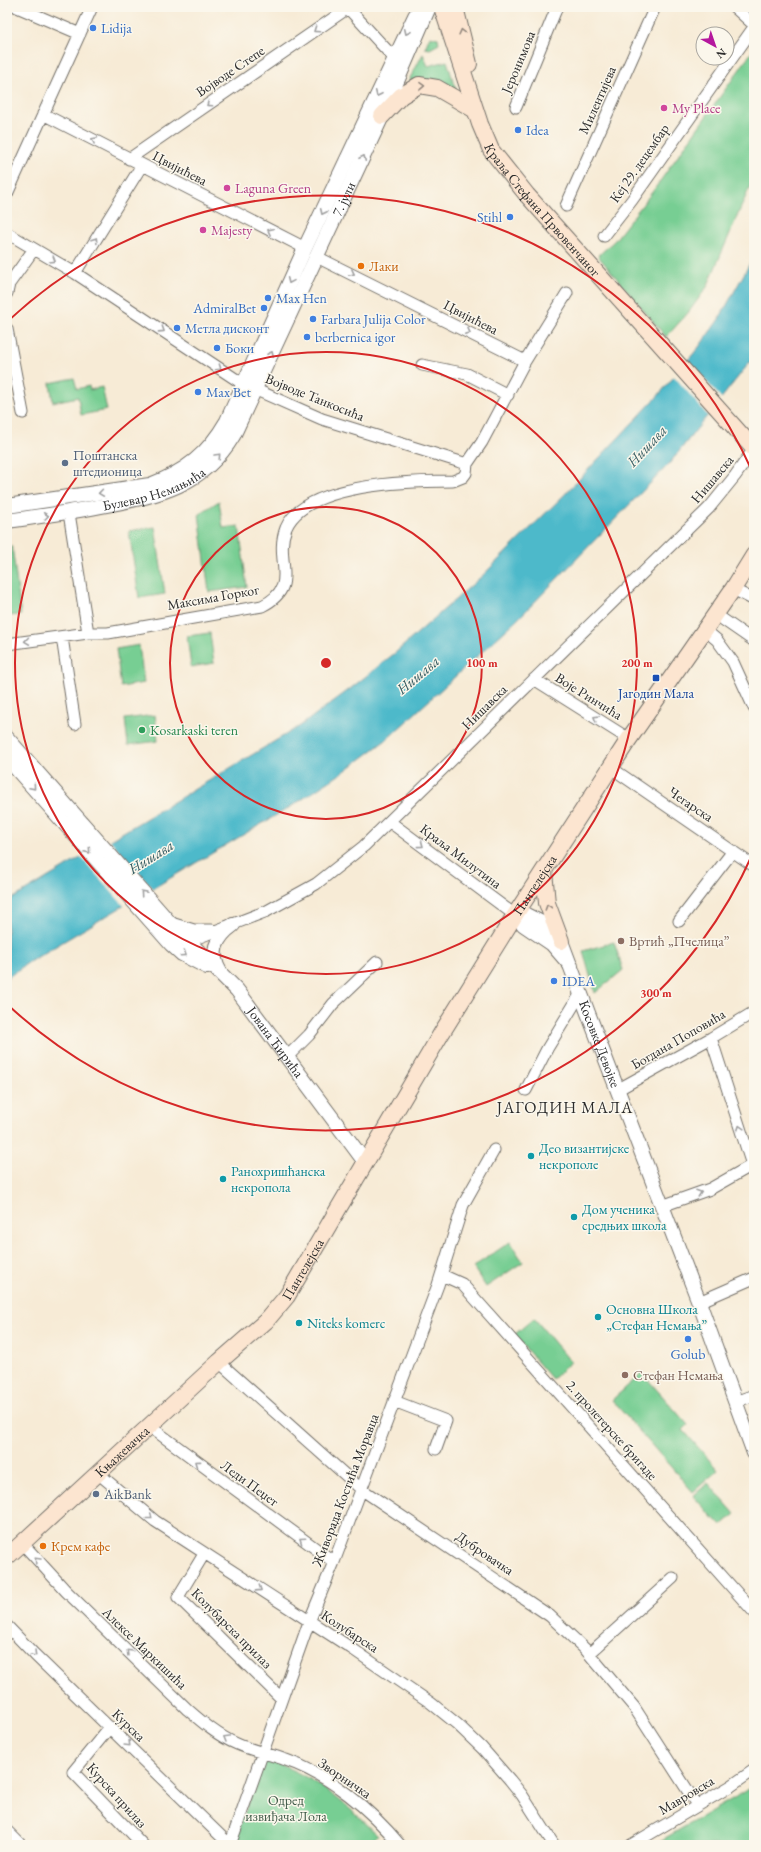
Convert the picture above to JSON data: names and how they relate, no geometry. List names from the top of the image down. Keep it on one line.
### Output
{"streets":{"main road":["Краља Стефана Првовенчаног","Пантелејска","Књажевачка"],"street":["Јеронимова","Војводе Степе","Милентијева","Кеј 29. децембар","Цвијићева","7. јули","Војводе Танкосића","Нишавска","Булевар Немањића","Максима Горког","Воје Ринчића","Чегарска","Краља Милутина","Богдана Поповића","Јована Ћирића","Косовке Девојке","2. пролетерске бригаде","Леди Пеџет","Живорада Костића Моравца","Дубровачка","Колубарска прилаз","Колубарска","Алексе Маркишића","Курска","Зворничка","Курска прилаз","Мавровска"]},"crossings":[["Војводе Степе","Цвијићева"],["Цвијићева","7. јули"],["7. јули","Војводе Танкосића"],["7. јули","Булевар Немањића"],["Краља Стефана Првовенчаног","Нишавска"],["Војводе Танкосића","Булевар Немањића"],["Војводе Танкосића","Максима Горког"],["Нишавска","Воје Ринчића"],["Нишавска","Краља Милутина"],["Нишавска","Јована Ћирића"],["Воје Ринчића","Пантелејска"],["Чегарска","Пантелејска"],["Краља Милутина","Пантелејска"],["Краља Милутина","Косовке Девојке"],["Пантелејска","Јована Ћирића"],["Пантелејска","Косовке Девојке"],["Пантелејска","Књажевачка"],["Пантелејска","Дубровачка"],["Богдана Поповића","Косовке Девојке"],["2. пролетерске бригаде","Живорада Костића Моравца"],["Књажевачка","Леди Пеџет"],["Књажевачка","Дубровачка"],["Књажевачка","Колубарска"],["Књажевачка","Алексе Маркишића"],["Леди Пеџет","Живорада Костића Моравца"],["Живорада Костића Моравца","Дубровачка"],["Живорада Костића Моравца","Колубарска прилаз"],["Живорада Костића Моравца","Колубарска"],["Живорада Костића Моравца","Алексе Маркишића"],["Живорада Костића Моравца","Курска"],["Живорада Костића Моравца","Зворничка"],["Дубровачка","Мавровска"],["Колубарска прилаз","Колубарска"],["Алексе Маркишића","Зворничка"],["Курска","Курска прилаз"]],"one_way":["Војводе Степе","Војводе Танкосића","Воје Ринчића","Краља Милутина","Леди Пеџет","Колубарска","Алексе Маркишића","Курска"],"districts":["ЈАГОДИН МАЛА"],"water":["Нишава"],"parks":["Одред извиђача Лола"],"places":{"other":["Lidija","My Place","Idea","Laguna Green","Stihl","Majesty","Лаки","Max Hen","AdmiralBet","Farbara Julija Color","Метла дисконт","berbernica igor","Боки","Max Bet","Поштанска штедионица","Kosarkaski teren","Вртић „Пчелица”","IDEA","Део византијске некрополе","Ранохришћанска некропола","Дом ученика средњих школа","Основна Школа „Стефан Немања”","Niteks komerc","Golub","Стефан Немања","AikBank","Крем кафе"],"transit":["Јагодин Мала"]},"north":"bottom right","rings":["100 m","200 m","300 m"]}
